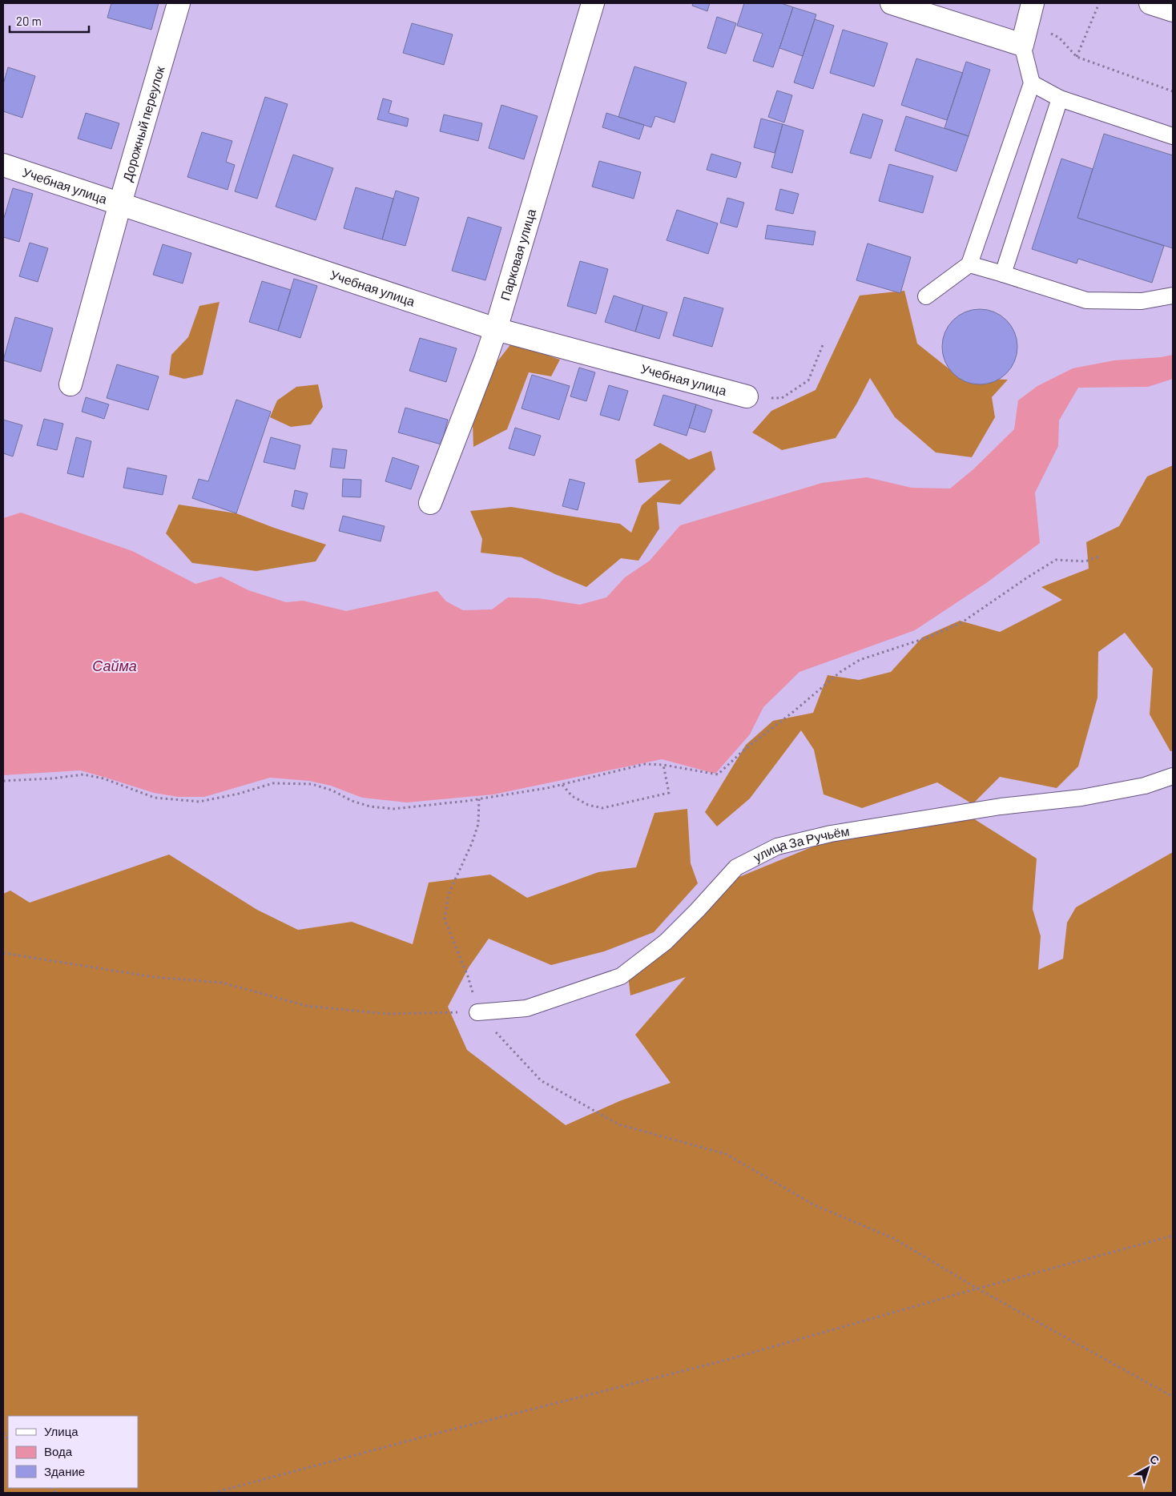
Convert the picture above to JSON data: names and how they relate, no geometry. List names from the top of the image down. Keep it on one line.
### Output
{"streets":{"street":["Дорожный переулок","Учебная улица","Парковая улица"],"lane":["улица За Ручьём"]},"crossings":[["Дорожный переулок","Учебная улица"],["Учебная улица","Парковая улица"]],"water":["Сайма"],"legend":["Улица","Вода","Здание"],"scale_bar":"20 m","north":"top right"}
